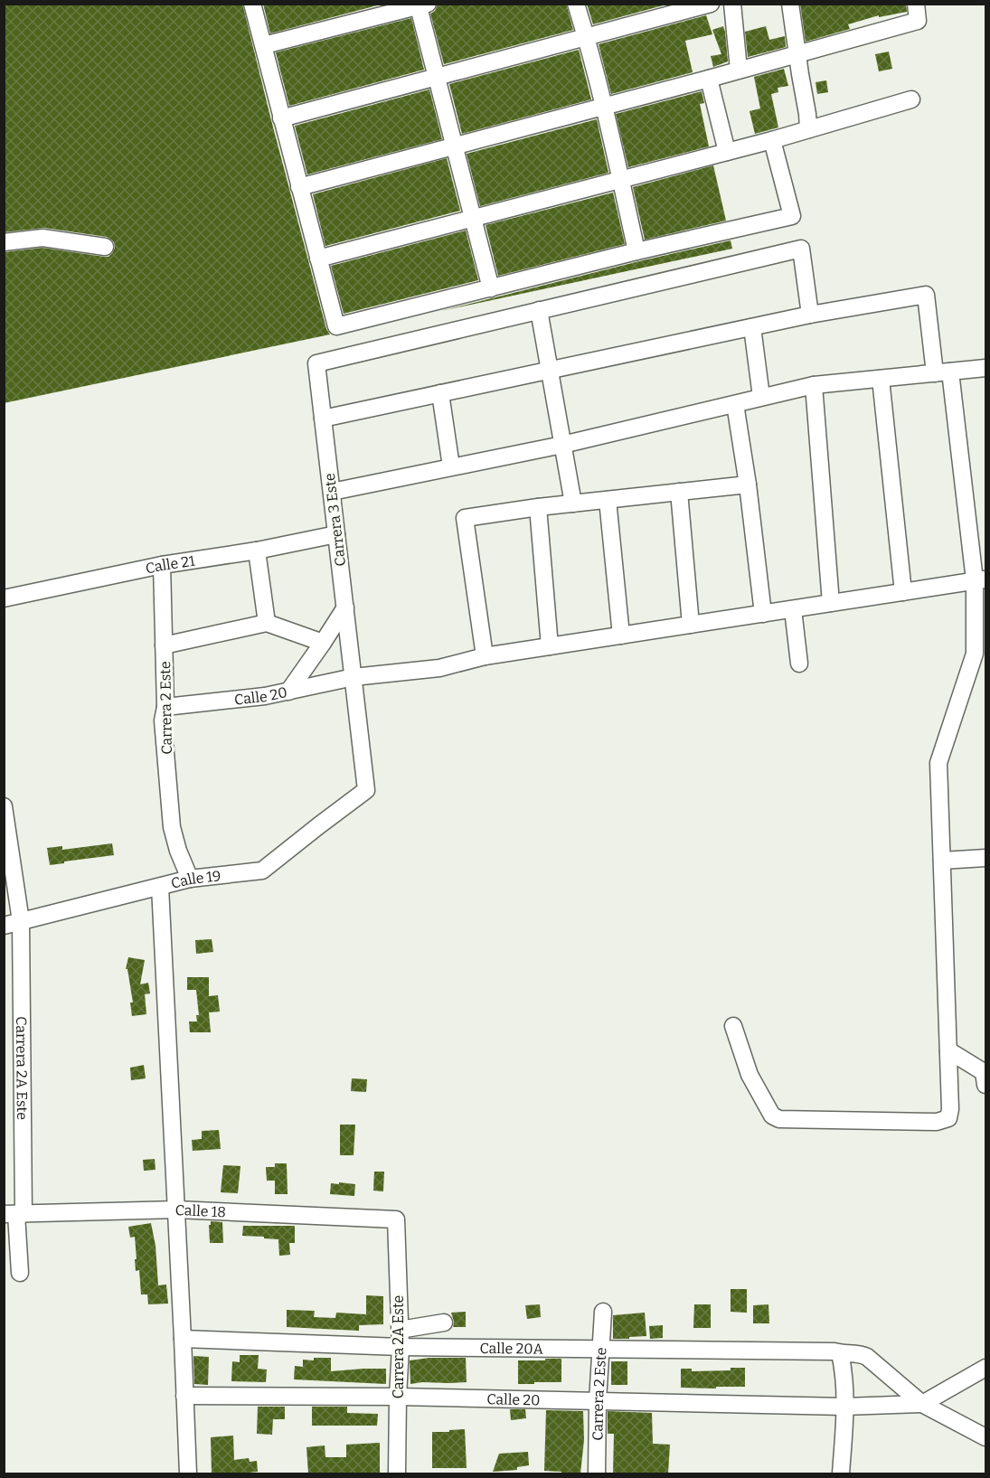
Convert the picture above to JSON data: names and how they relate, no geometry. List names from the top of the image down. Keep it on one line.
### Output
{"streets":{"street":["Carrera 3 Este","Calle 21","Calle 20","Carrera 2 Este","Calle 19","Carrera 2A Este","Calle 18","Calle 20A"]},"crossings":[["Carrera 3 Este","Calle 21"],["Carrera 3 Este","Calle 20"],["Carrera 3 Este","Calle 19"],["Calle 21","Carrera 2 Este"],["Calle 20","Carrera 2 Este"],["Calle 20","Carrera 2A Este"],["Calle 20","Calle 20A"],["Carrera 2 Este","Calle 19"],["Carrera 2 Este","Calle 20A"],["Calle 19","Carrera 2A Este"],["Carrera 2A Este","Calle 18"],["Carrera 2A Este","Calle 20A"]]}
